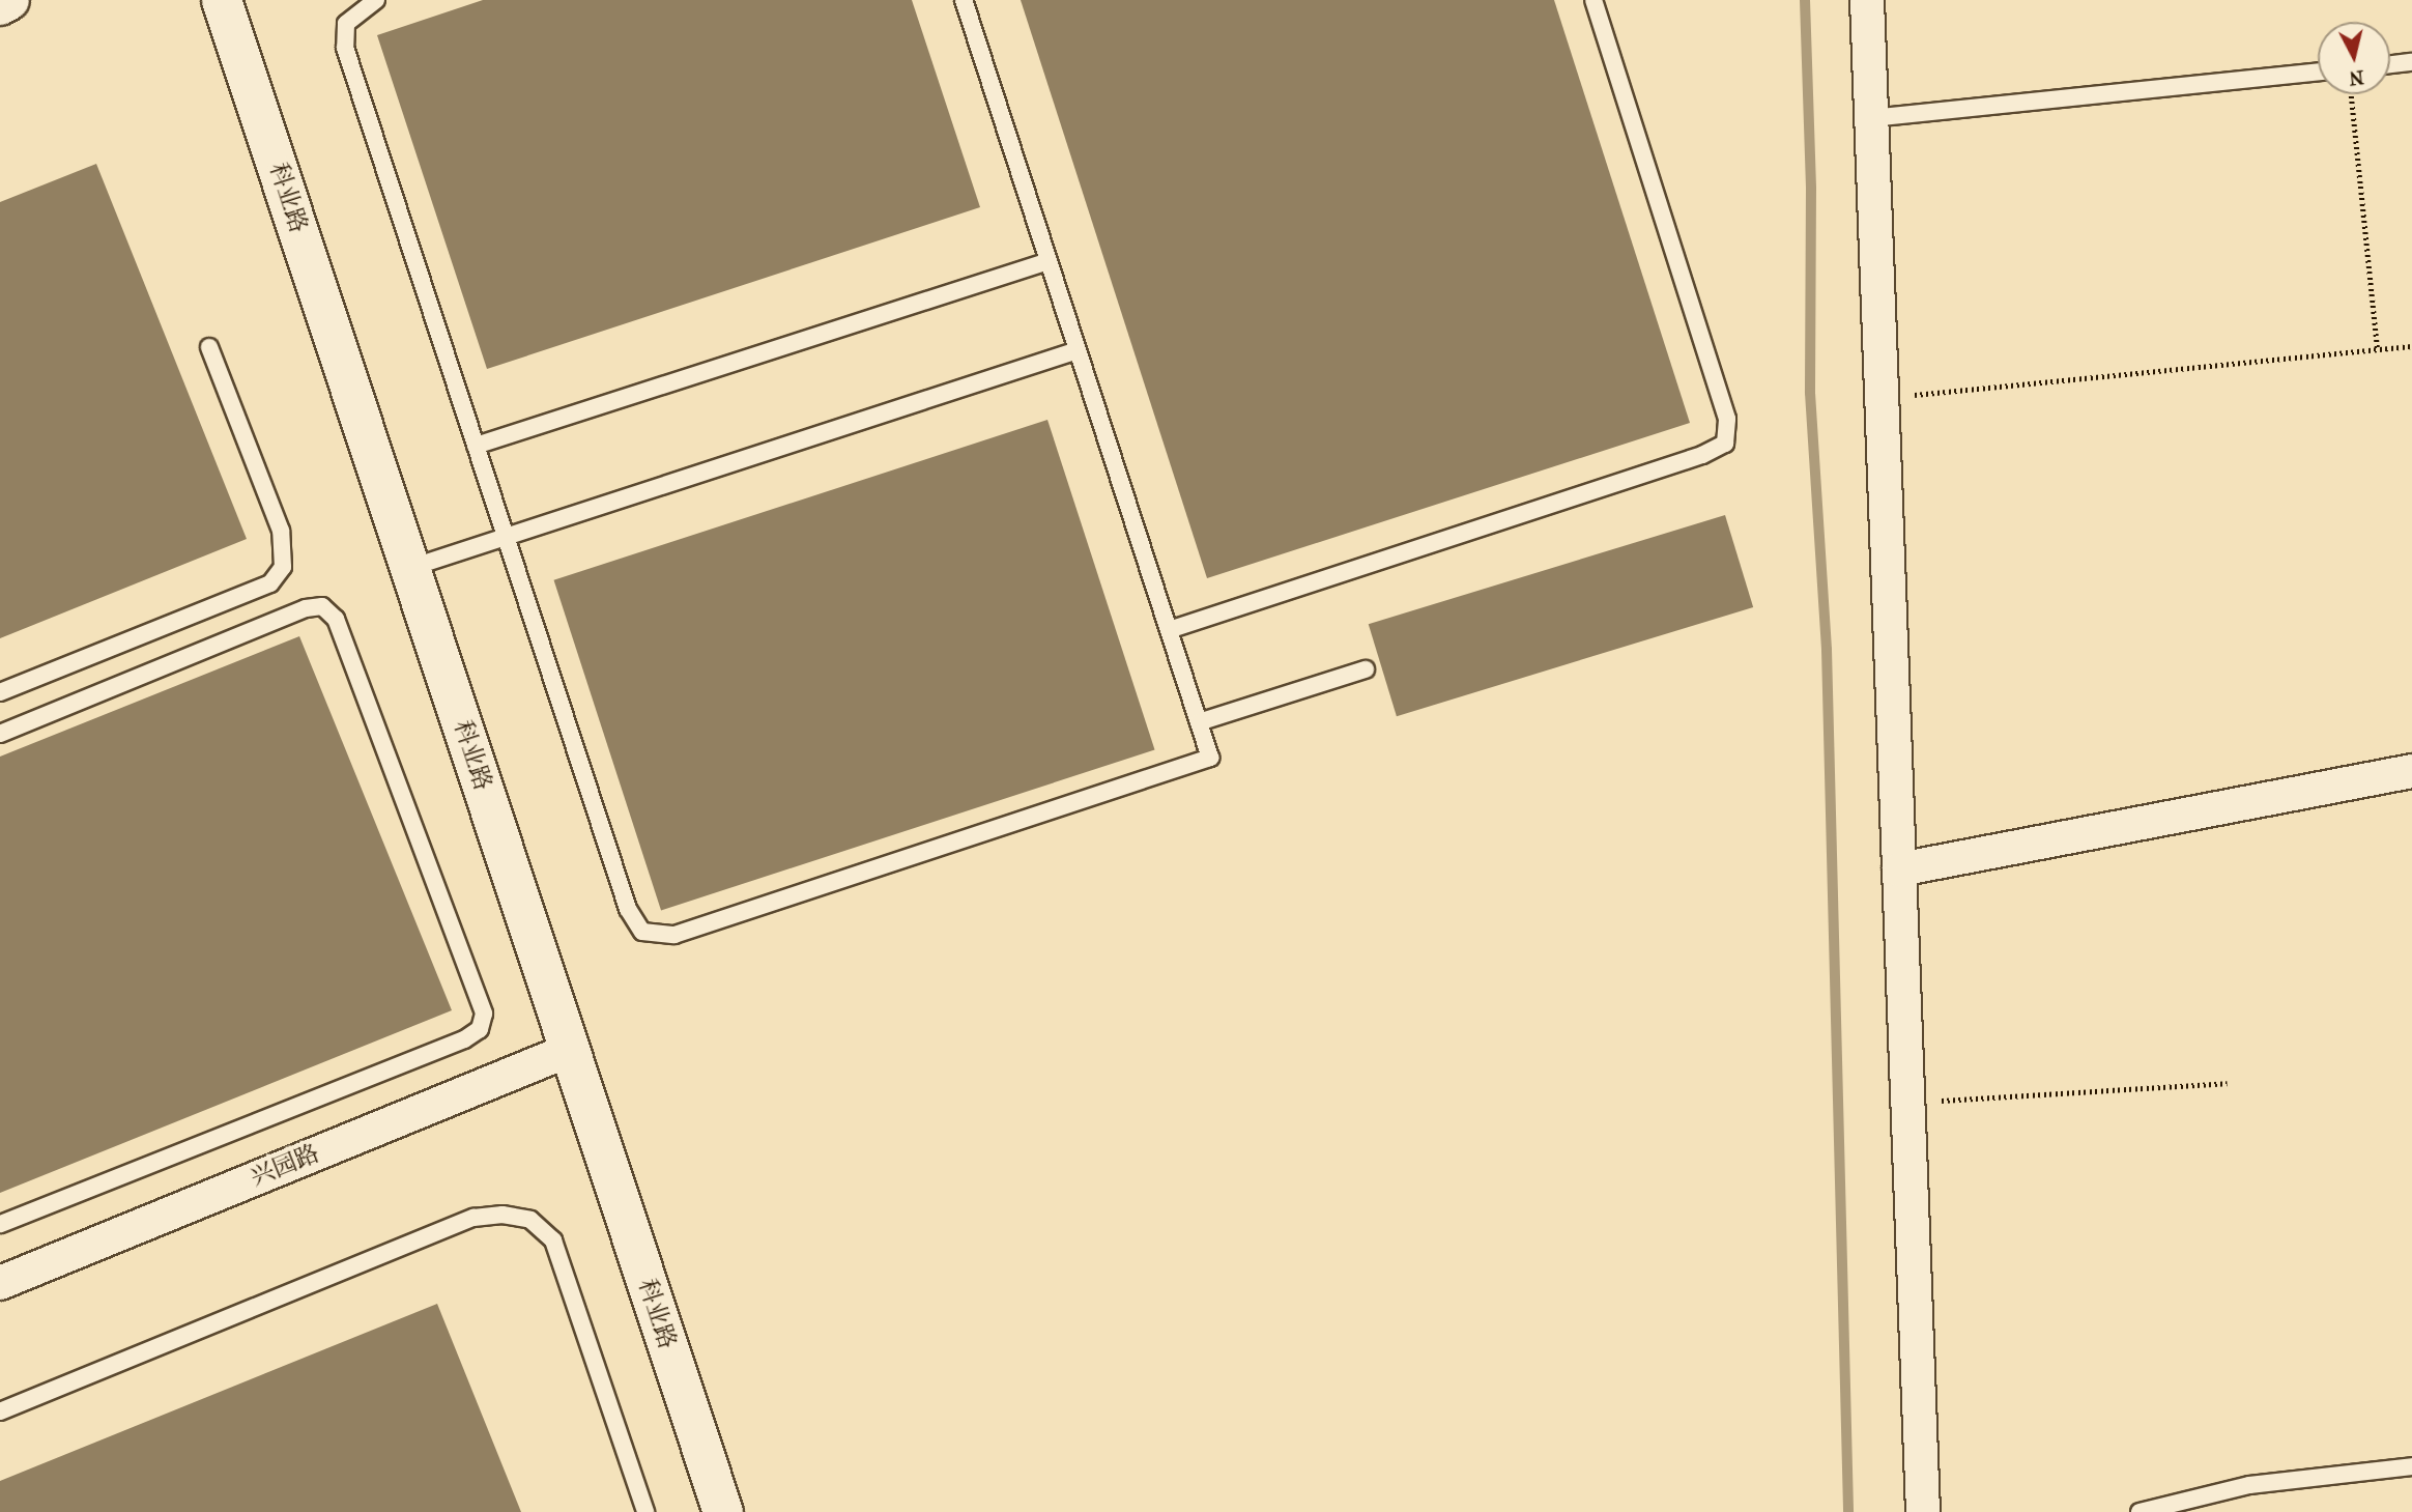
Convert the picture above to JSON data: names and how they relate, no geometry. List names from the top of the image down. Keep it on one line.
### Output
{"streets":{"street":["科业路","兴园路"]},"crossings":[["科业路","兴园路"]],"north":"bottom"}
